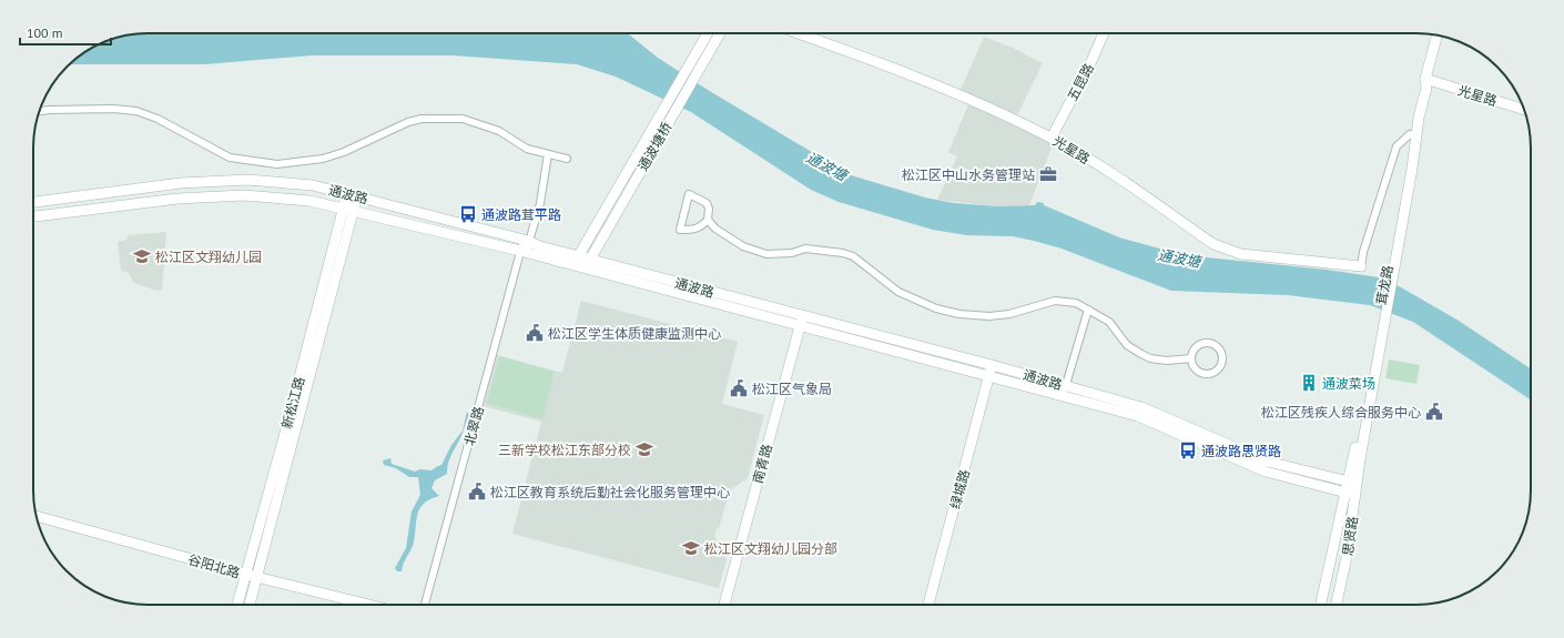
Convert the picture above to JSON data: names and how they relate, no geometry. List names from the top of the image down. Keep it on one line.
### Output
{"streets":{"main road":["五昆路","光星路","通波塘桥","通波路","茸龙路","新松江路","南青路","绿城路","思贤路","谷阳北路"],"street":["北翠路"]},"crossings":[["五昆路","光星路"],["光星路","茸龙路"],["通波塘桥","通波路"],["通波路","茸龙路"],["通波路","新松江路"],["通波路","北翠路"],["通波路","南青路"],["通波路","绿城路"],["通波路","思贤路"],["茸龙路","思贤路"],["新松江路","谷阳北路"]],"water":["通波塘"],"places":{"office":["松江区中山水务管理站"],"bus stop":["通波路茸平路","通波路思贤路"],"school or university":["松江区文翔幼儿园","三新学校松江东部分校","松江区文翔幼儿园分部"],"public building":["松江区学生体质健康监测中心","松江区气象局","松江区残疾人综合服务中心","松江区教育系统后勤社会化服务管理中心"],"building":["通波菜场"]},"scale_bar":"100 m"}
